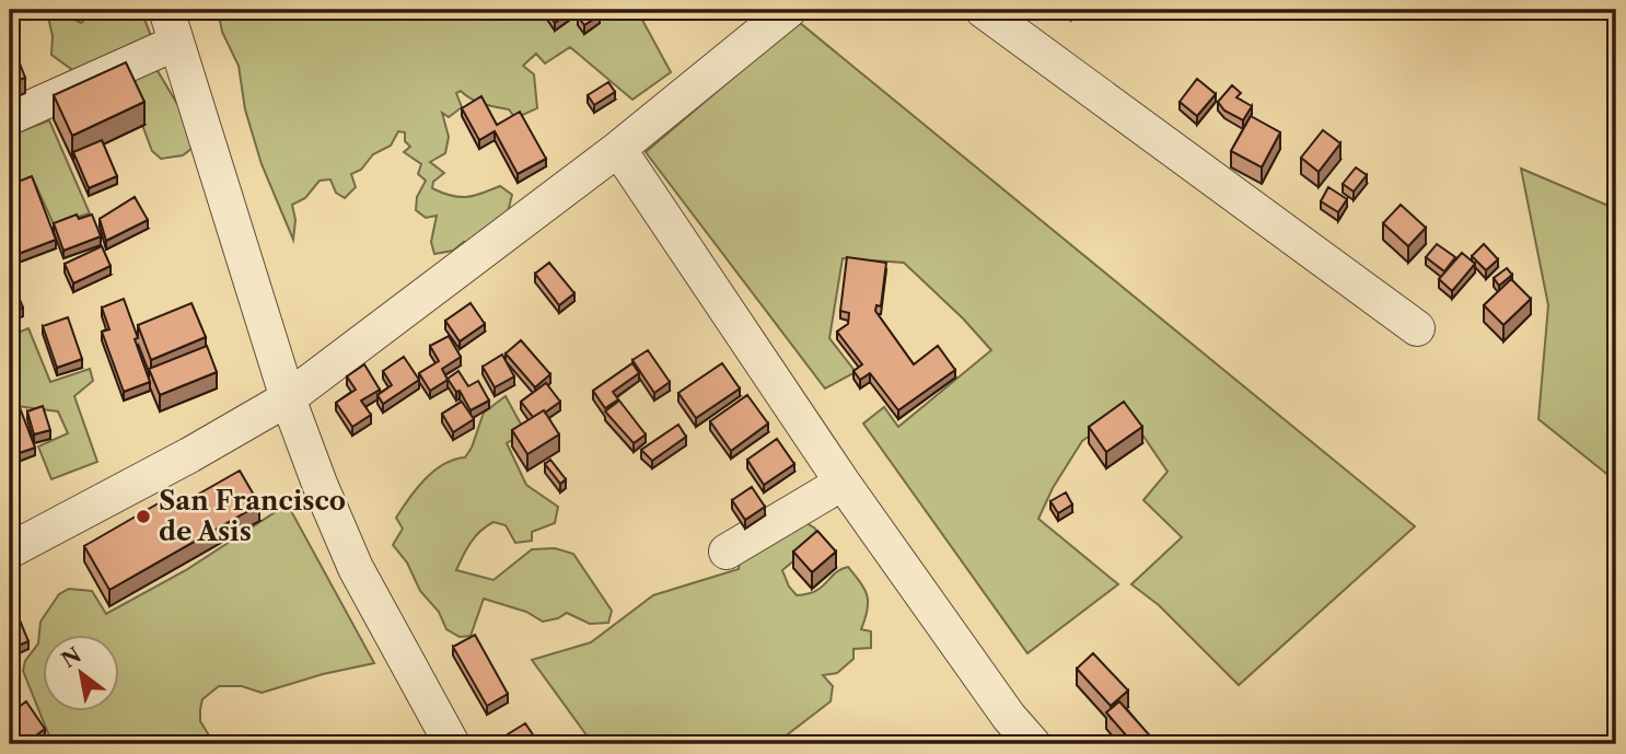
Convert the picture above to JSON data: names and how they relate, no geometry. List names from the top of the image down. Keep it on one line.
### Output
{"places":["San Francisco de Asis"],"north":"top left"}
